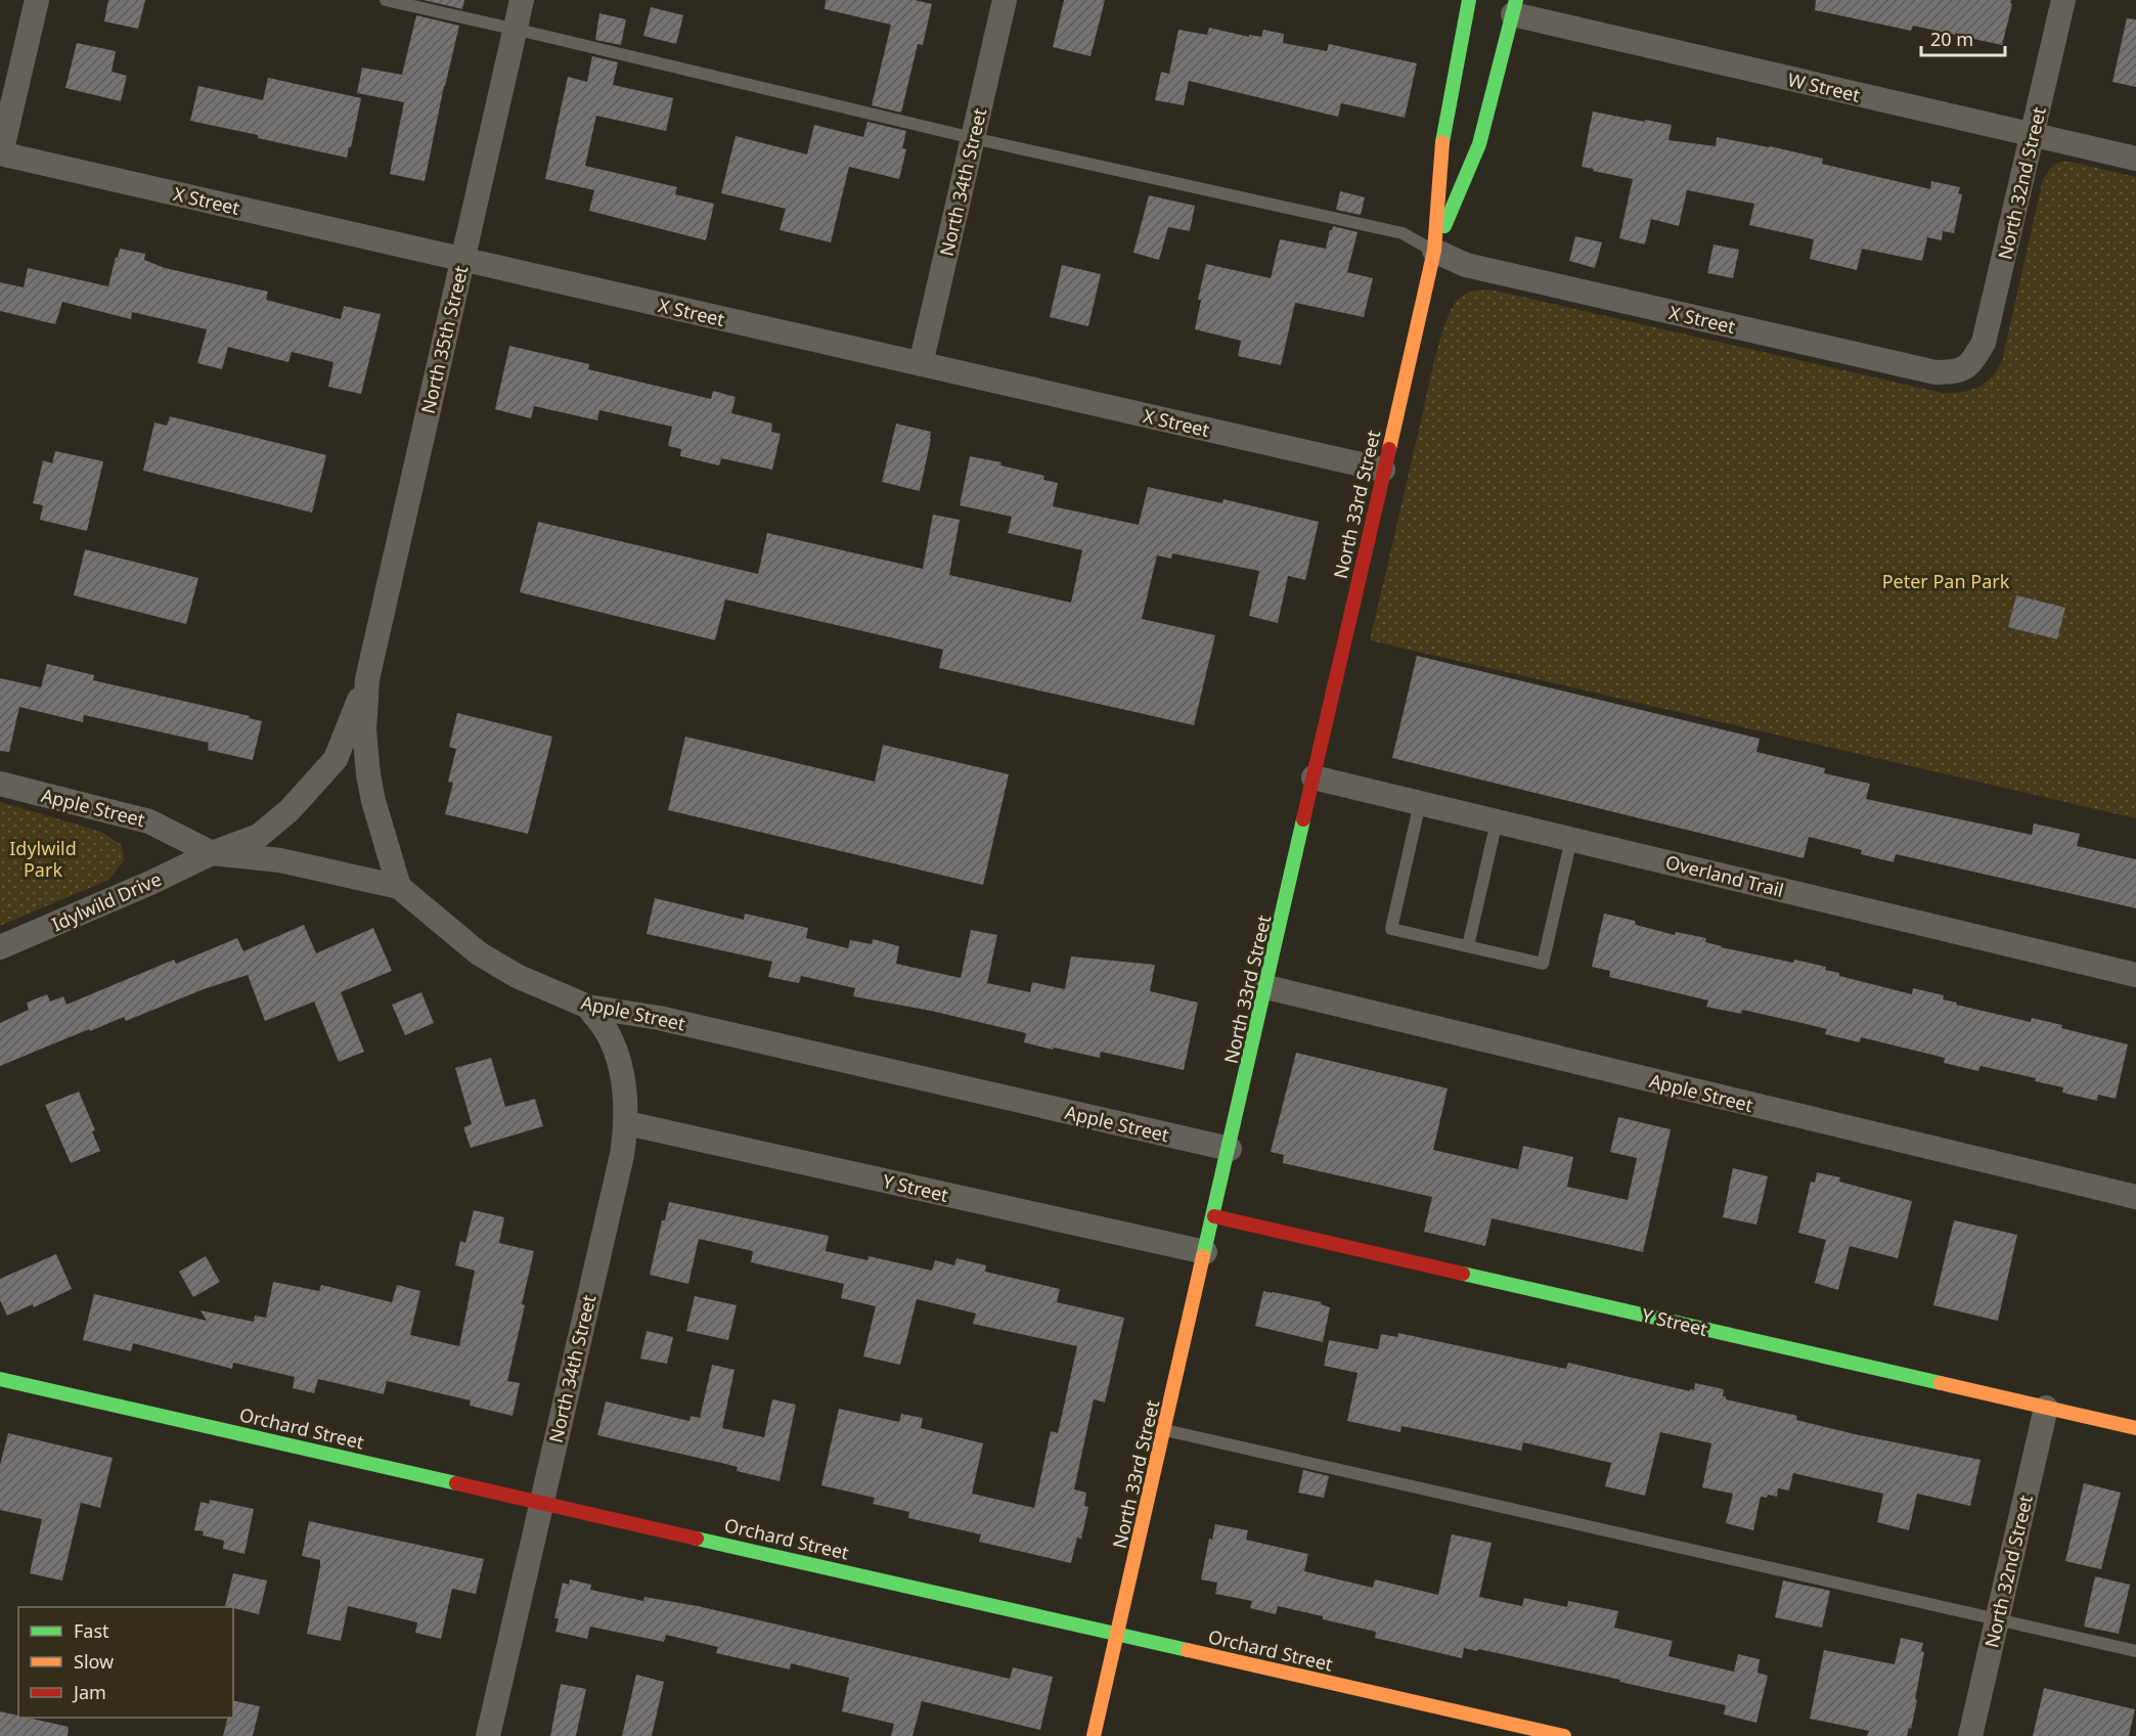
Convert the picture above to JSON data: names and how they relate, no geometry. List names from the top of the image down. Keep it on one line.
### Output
{"streets":{"street":["W Street","North 34th Street","North 32nd Street","X Street","North 35th Street","North 33rd Street","Apple Street","Overland Trail","Idylwild Drive","Y Street","Orchard Street"]},"crossings":[["W Street","North 32nd Street"],["W Street","North 33rd Street"],["North 34th Street","X Street"],["North 34th Street","Apple Street"],["North 34th Street","Y Street"],["North 34th Street","Orchard Street"],["North 32nd Street","X Street"],["North 32nd Street","Y Street"],["X Street","North 35th Street"],["X Street","North 33rd Street"],["North 35th Street","Apple Street"],["North 35th Street","Idylwild Drive"],["North 33rd Street","Apple Street"],["North 33rd Street","Overland Trail"],["North 33rd Street","Y Street"],["North 33rd Street","Orchard Street"],["Apple Street","Idylwild Drive"]],"parks":["Peter Pan Park","Idylwild Park"],"legend":["Fast","Slow","Jam"],"scale_bar":"20 m"}
